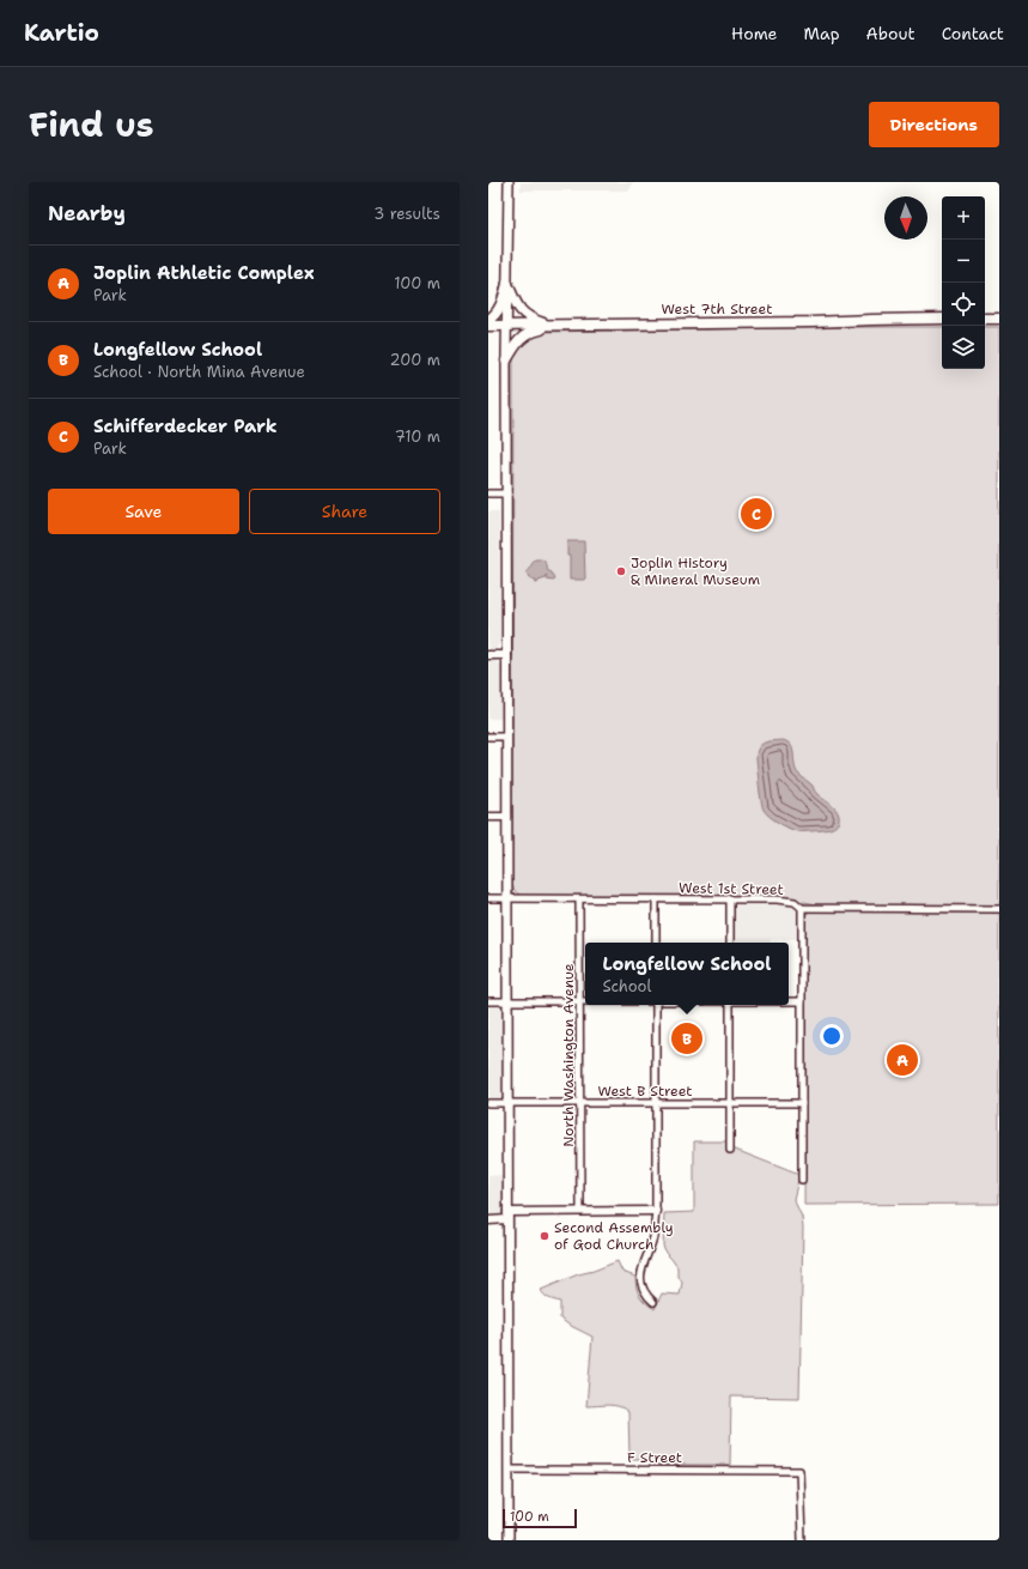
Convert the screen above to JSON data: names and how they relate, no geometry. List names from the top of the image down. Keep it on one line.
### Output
{"streets":{"main road":["West 7th Street"],"street":["West 1st Street","North Washington Avenue","West B Street","F Street"]},"crossings":[["West 1st Street","North Washington Avenue"],["North Washington Avenue","West B Street"]],"places":["Joplin History & Mineral Museum","Second Assembly of God Church"],"scale_bar":"100 m","north":"bottom","page":{"header":"Kartio","nav":["Home","Map","About","Contact"],"title":"Find us","buttons":["Directions",["Save","Share"]],"heading":["Nearby","3 results"],"map_buttons":["+","−"],"list":[{"mark":"A","name":"Joplin Athletic Complex","note":"Park","value":"100 m"},{"mark":"B","name":"Longfellow School","note":"School · North Mina Avenue","value":"200 m"},{"mark":"C","name":"Schifferdecker Park","note":"Park","value":"710 m"}],"pins":["C","B","A"],"popup":["Longfellow School","School"],"scale":"100 m"}}
